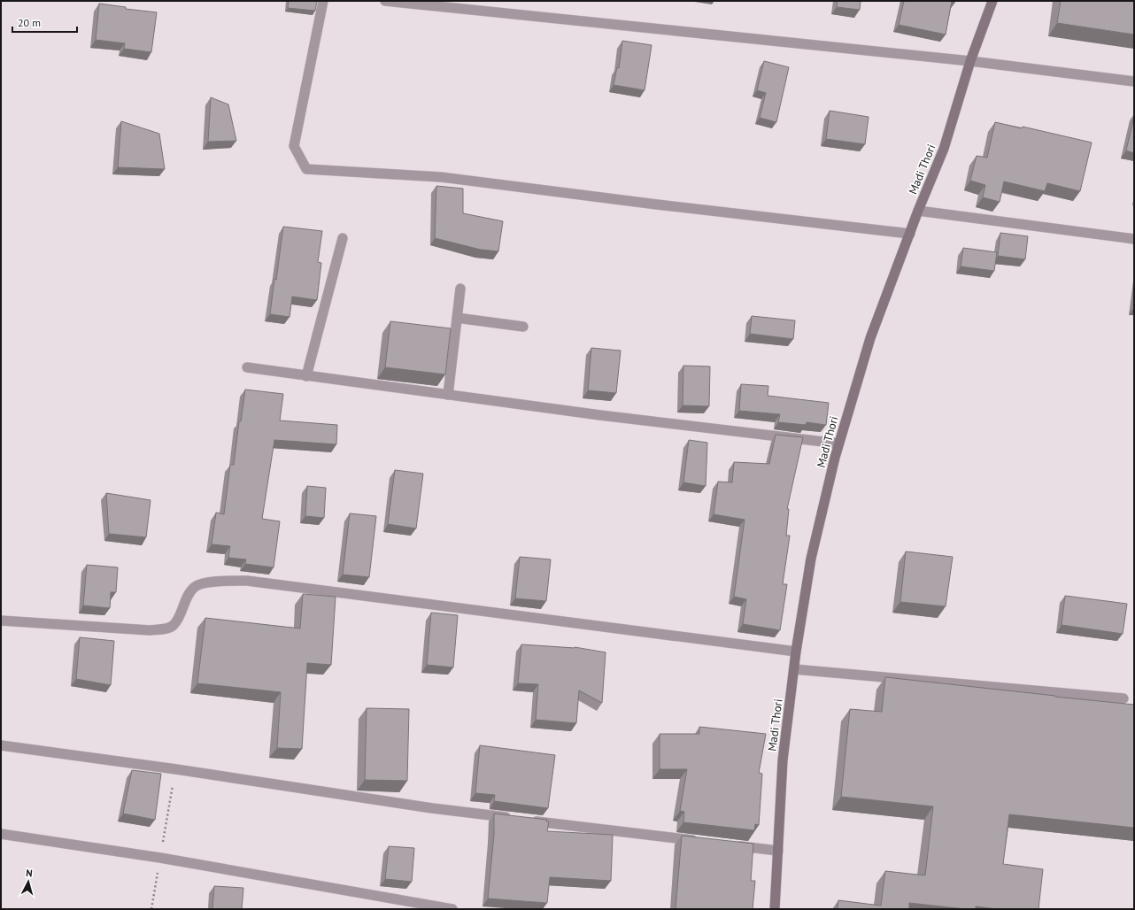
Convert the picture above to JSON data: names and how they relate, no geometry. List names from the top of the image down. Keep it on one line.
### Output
{"streets":{"main road":["Madi Thori"]},"scale_bar":"20 m","north":"top"}
